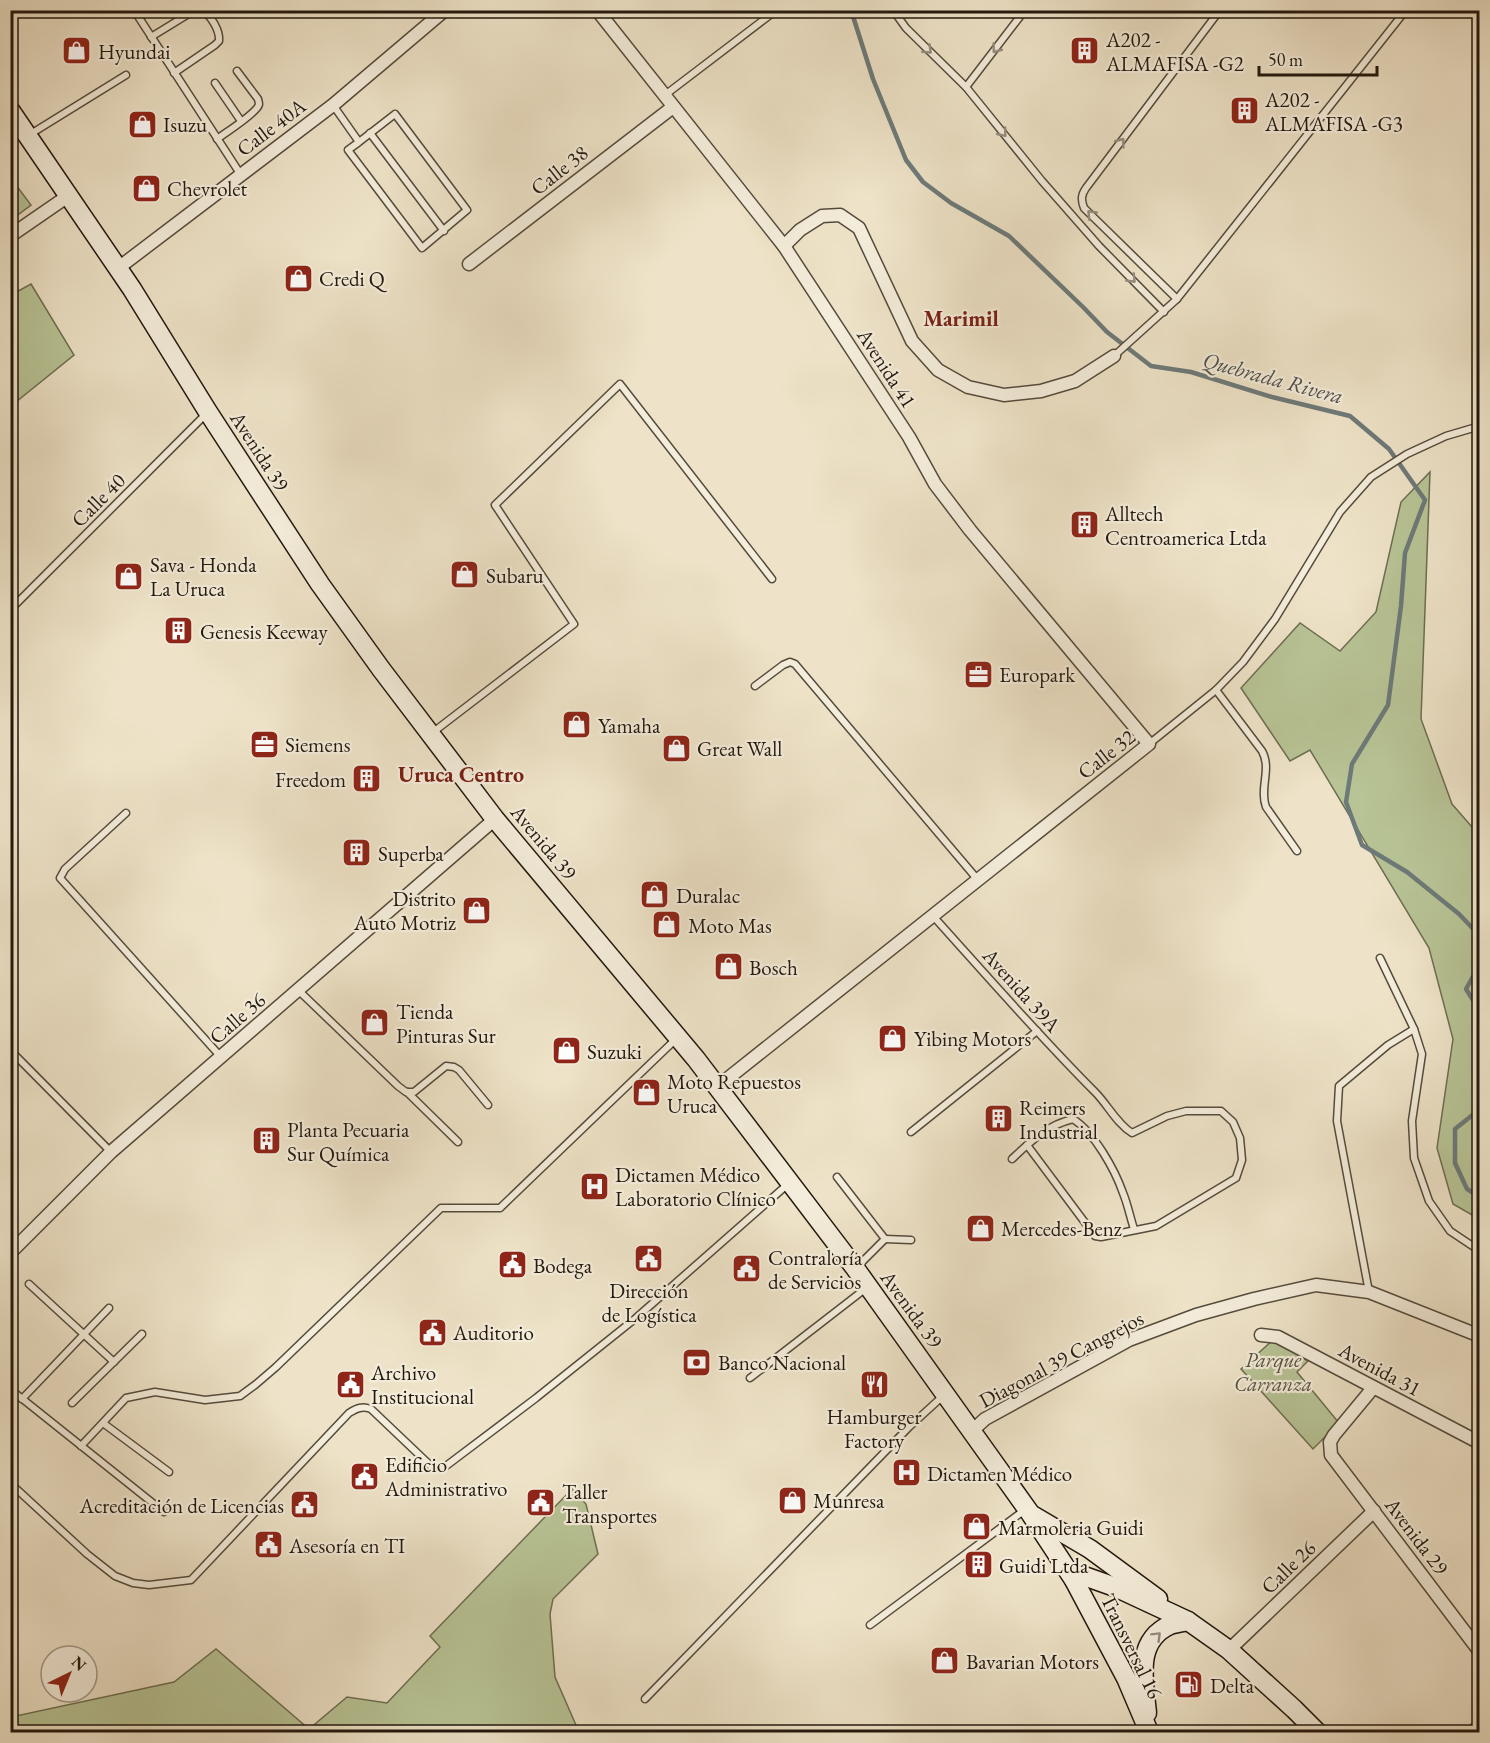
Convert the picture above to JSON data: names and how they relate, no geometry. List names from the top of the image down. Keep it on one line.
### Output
{"streets":{"main road":["Avenida 39","Transversal 16"],"street":["Calle 40A","Calle 38","Avenida 41","Calle 32","Calle 36","Diagonal 39 Cangrejos","Avenida 31","Avenida 29","Calle 26"],"lane":["Calle 40","Avenida 39A"]},"crossings":[["Calle 40A","Avenida 39"],["Calle 38","Avenida 41"],["Avenida 41","Calle 32"],["Avenida 39","Calle 40"],["Avenida 39","Calle 32"],["Avenida 39","Calle 36"],["Avenida 39","Diagonal 39 Cangrejos"],["Avenida 39","Transversal 16"],["Calle 32","Avenida 39A"],["Avenida 31","Avenida 29"],["Avenida 29","Calle 26"]],"districts":["Marimil","Uruca Centro"],"water":["Quebrada Rivera"],"parks":["Parque Carranza"],"places":{"shop":["Hyundai","Isuzu","Chevrolet","Credi Q","Subaru","Sava - Honda La Uruca","Yamaha","Great Wall","Duralac","Distrito Auto Motriz","Moto Mas","Bosch","Tienda Pinturas Sur","Yibing Motors","Suzuki","Moto Repuestos Uruca","Mercedes-Benz","Munresa","Marmoleria Guidi","Bavarian Motors"],"building":["A202 - ALMAFISA -G2","A202 - ALMAFISA -G3","Alltech Centroamerica Ltda","Genesis Keeway","Freedom","Superba","Reimers Industrial","Planta Pecuaria Sur Química","Guidi Ltda"],"office":["Europark","Siemens"],"hospital":["Dictamen Médico Laboratorio Clínico","Dictamen Médico"],"public building":["Dirección de Logística","Bodega","Contraloría de Servicios","Auditorio","Archivo Institucional","Edificio Administrativo","Taller Transportes","Acreditación de Licencias","Asesoría en TI"],"bank":["Banco Nacional"],"restaurant":["Hamburger Factory"],"fuel station":["Delta"]},"scale_bar":"50 m","north":"top right"}
